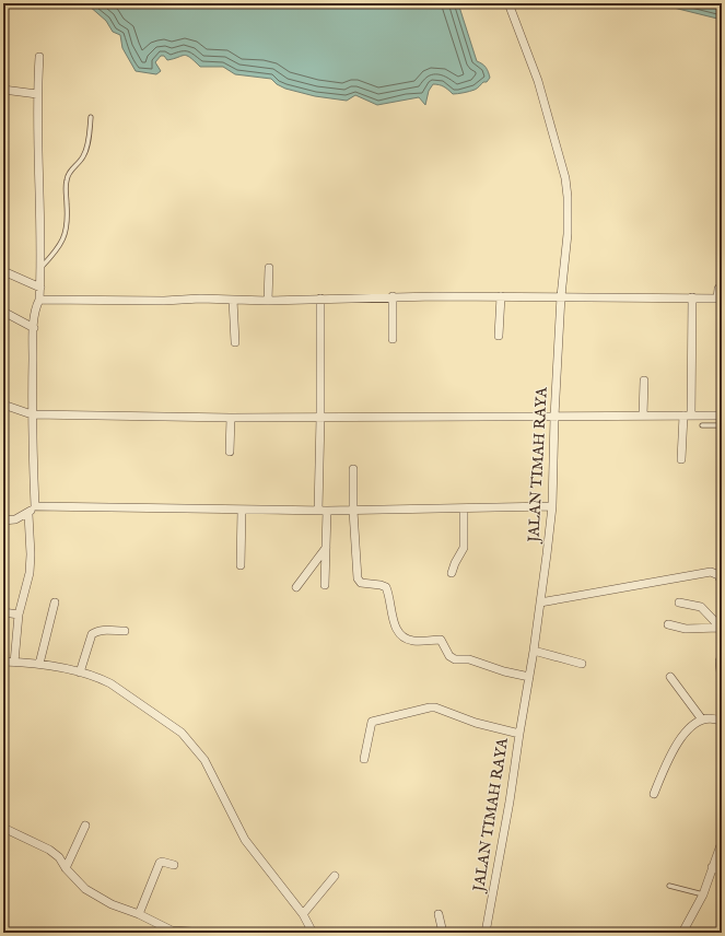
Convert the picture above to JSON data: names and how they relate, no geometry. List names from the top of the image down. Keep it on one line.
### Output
{"streets":{"street":["JALAN TIMAH RAYA"]}}
